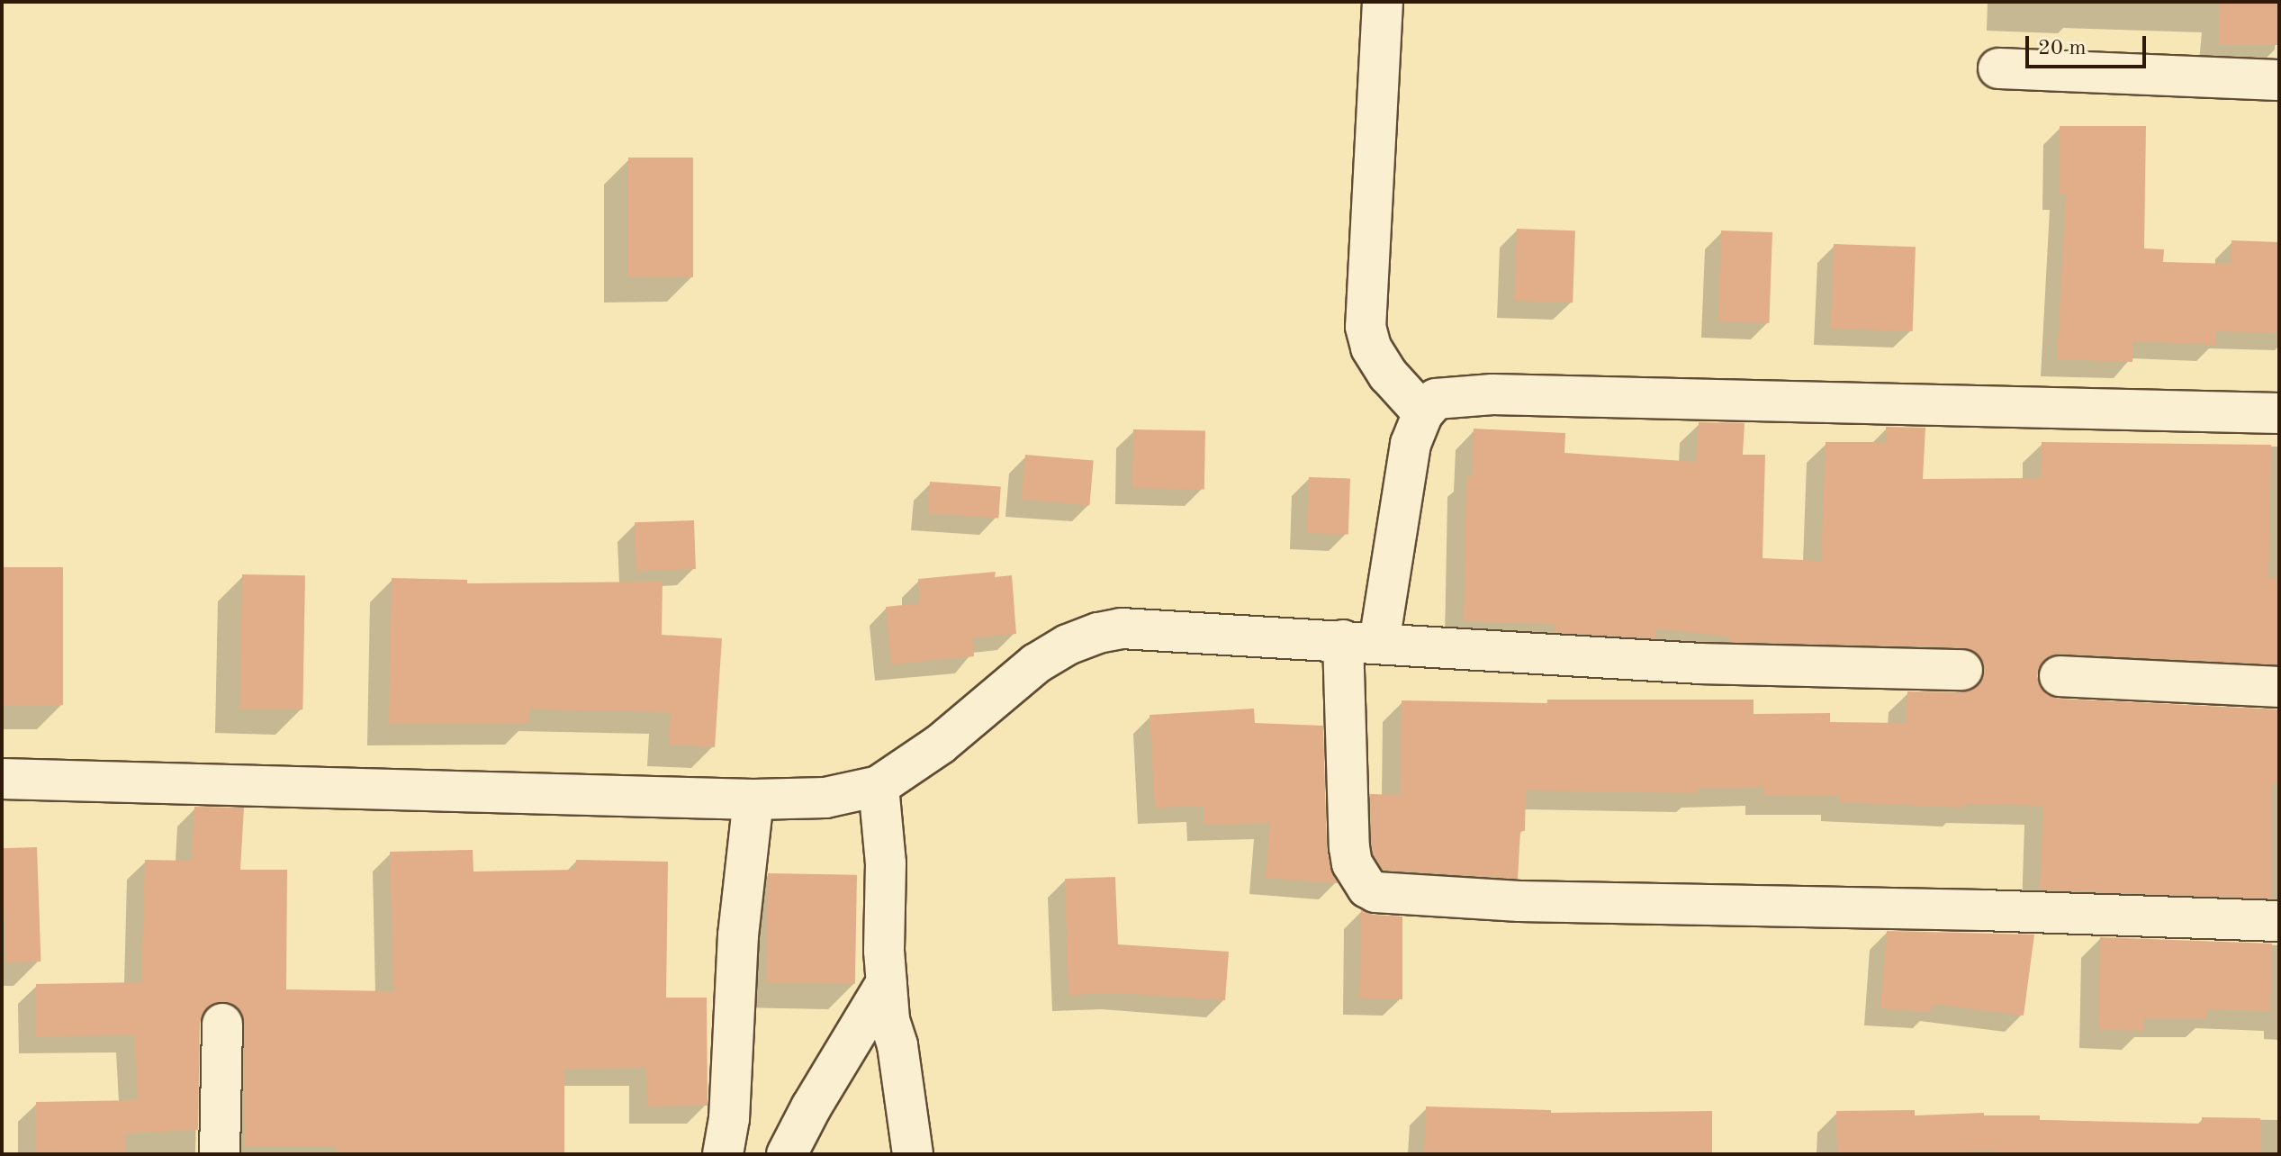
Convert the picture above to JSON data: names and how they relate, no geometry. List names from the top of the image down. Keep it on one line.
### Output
{"scale_bar":"20 m"}
